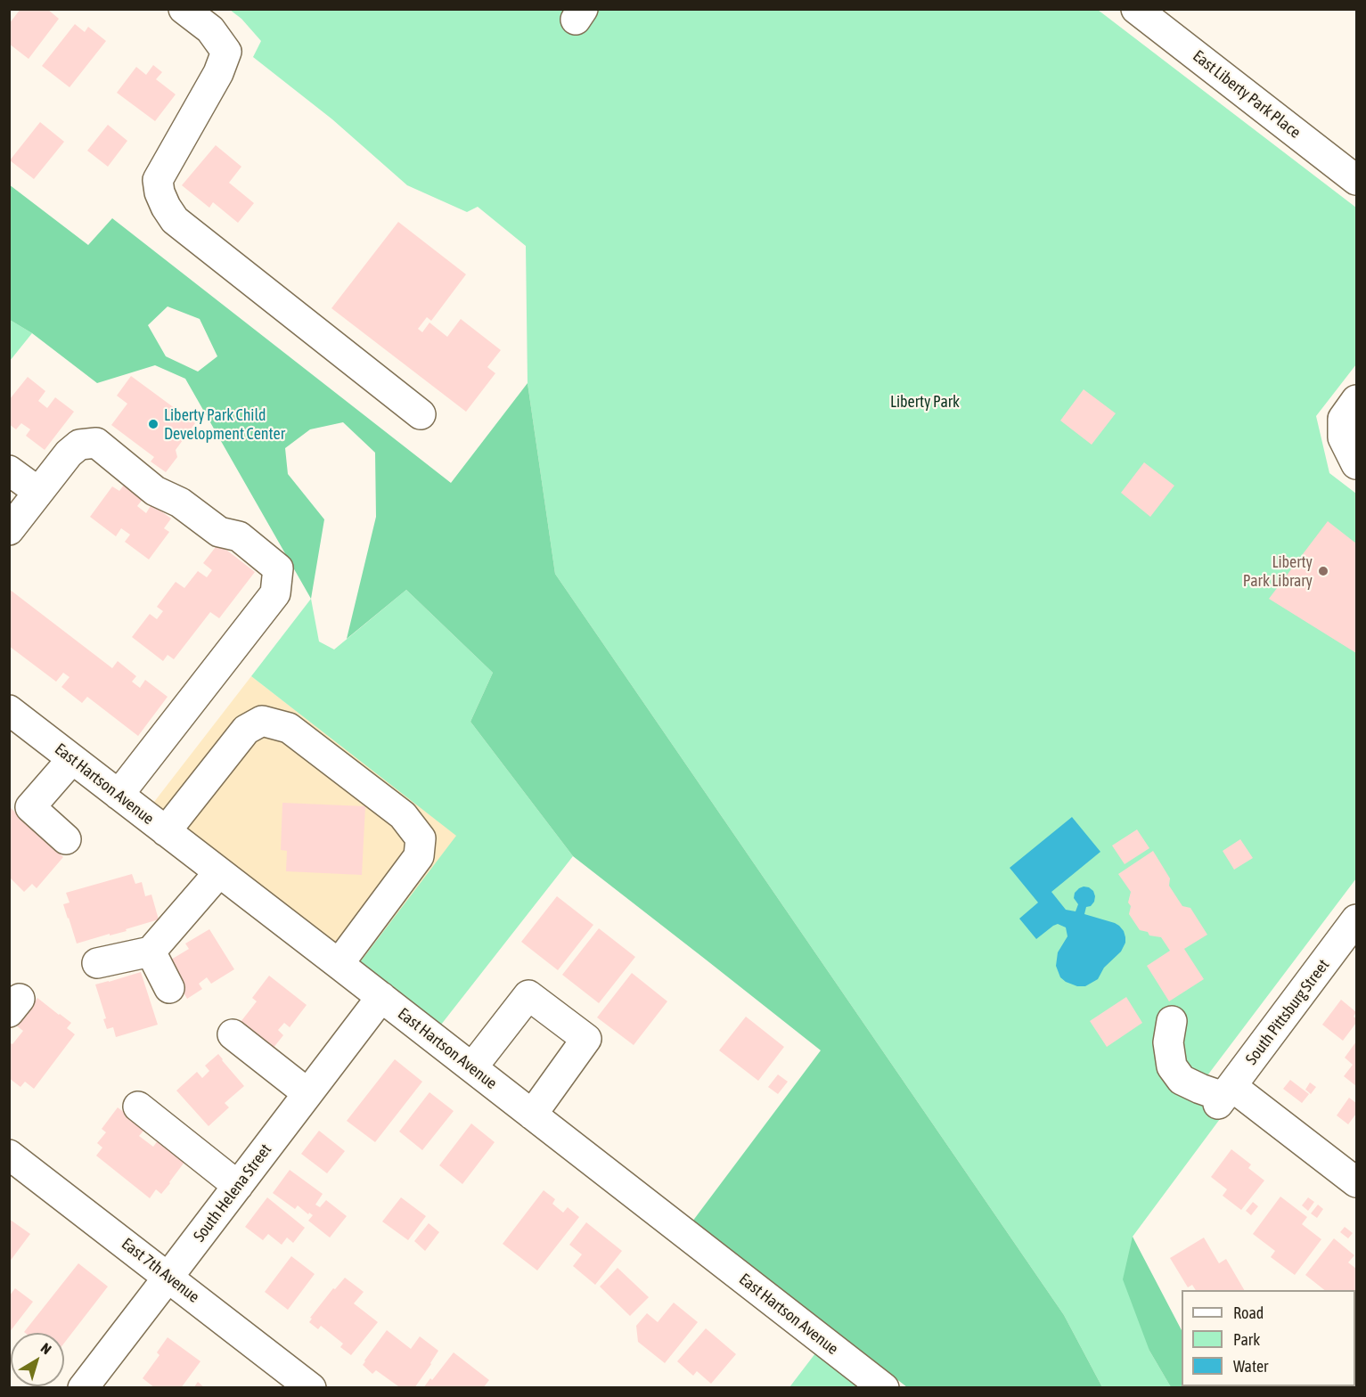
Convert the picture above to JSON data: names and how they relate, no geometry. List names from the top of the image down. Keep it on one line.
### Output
{"streets":{"street":["East Liberty Park Place","East Hartson Avenue","South Pittsburg Street","South Helena Street","East 7th Avenue"]},"crossings":[["East Hartson Avenue","South Helena Street"],["South Helena Street","East 7th Avenue"]],"parks":["Liberty Park"],"places":["Liberty Park Child Development Center","Liberty Park Library"],"legend":["Road","Park","Water"],"north":"top right"}
